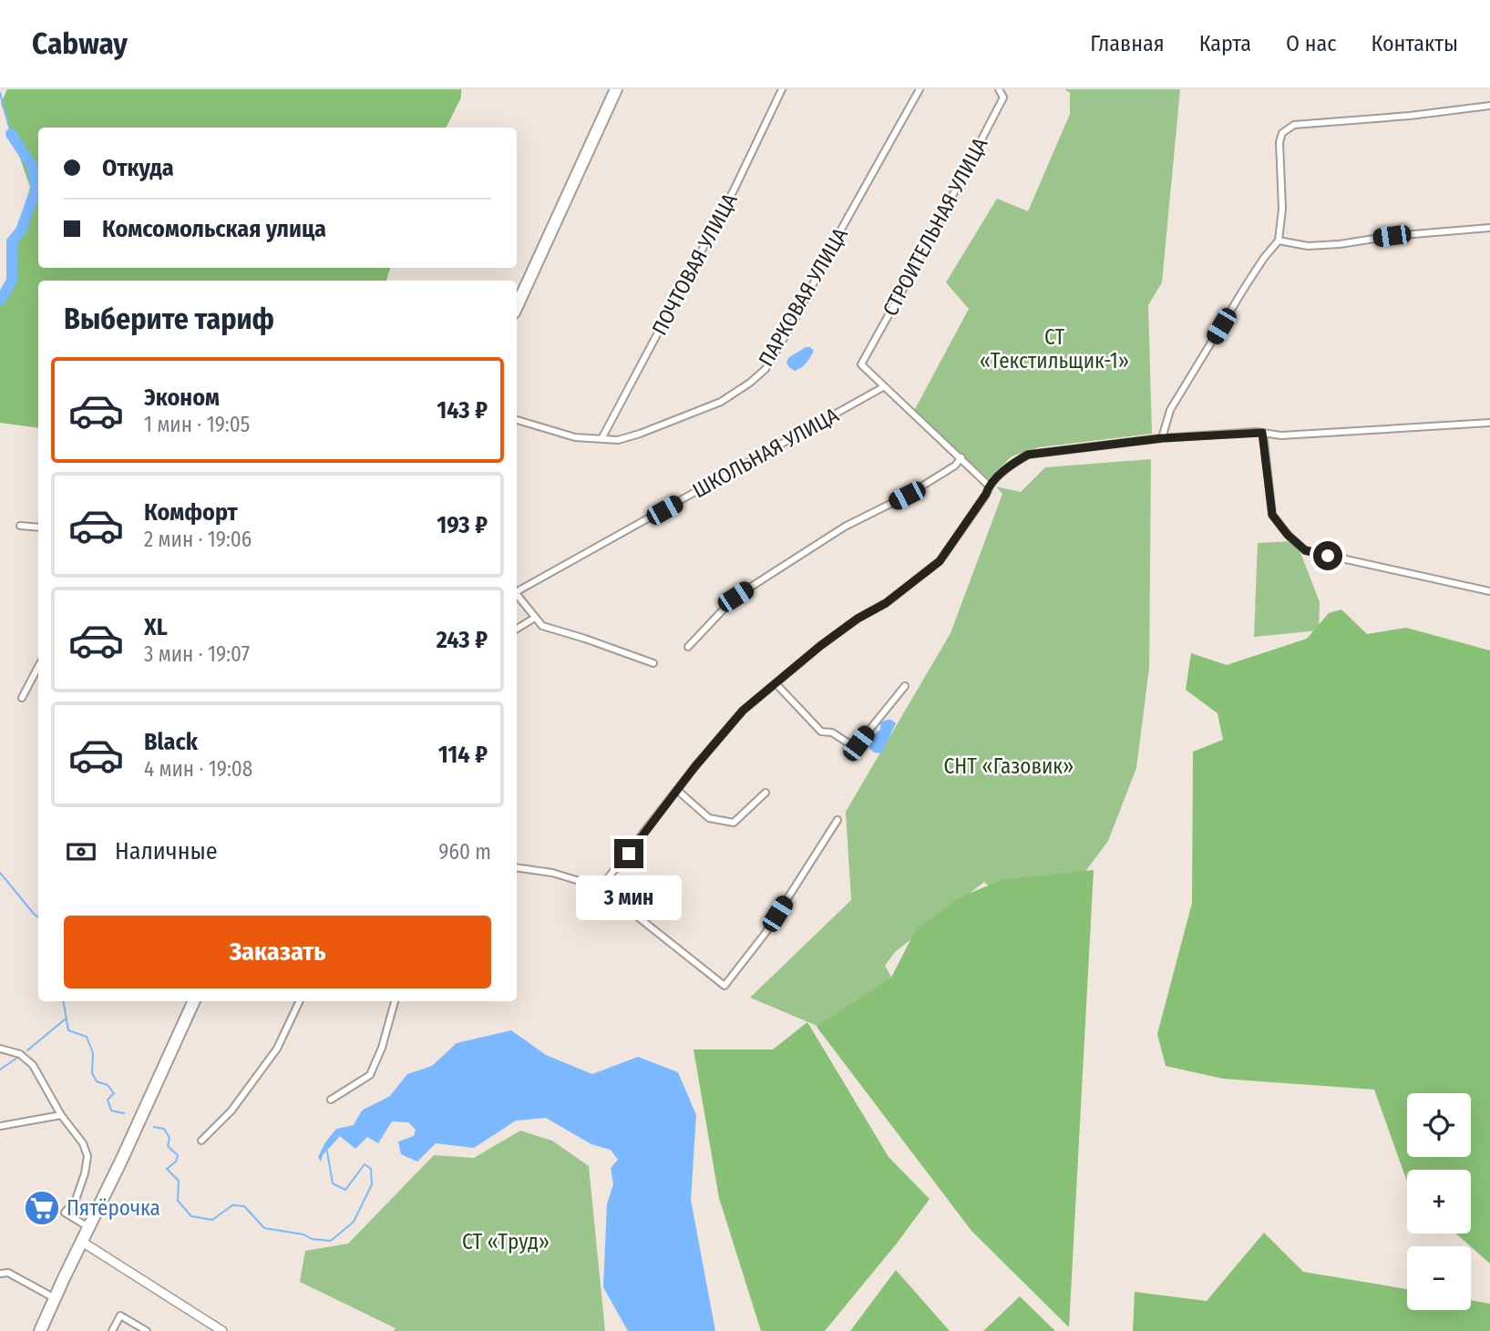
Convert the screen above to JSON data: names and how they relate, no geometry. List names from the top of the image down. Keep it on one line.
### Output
{"streets":{"street":["СТРОИТЕЛЬНАЯ УЛИЦА","ПОЧТОВАЯ УЛИЦА","ПАРКОВАЯ УЛИЦА","ШКОЛЬНАЯ УЛИЦА"]},"crossings":[["СТРОИТЕЛЬНАЯ УЛИЦА","ШКОЛЬНАЯ УЛИЦА"],["ПОЧТОВАЯ УЛИЦА","ПАРКОВАЯ УЛИЦА"]],"parks":["СТ «Текстильщик-1»","СНТ «Газовик»","СТ «Труд»"],"places":{"supermarket":["Пятёрочка"]},"page":{"header":"Cabway","nav":["Главная","Карта","О нас","Контакты"],"banner":["Откуда","Комсомольская улица"],"heading":"Выберите тариф","list":[{"name":"Эконом","note":"1 мин · 19:05","value":"143 ₽"},{"name":"Комфорт","note":"2 мин · 19:06","value":"193 ₽"},{"name":"XL","note":"3 мин · 19:07","value":"243 ₽"},{"name":"Black","note":"4 мин · 19:08","value":"114 ₽"}],"pay":["Наличные","960 m"],"bubble":"3 мин","buttons":"Заказать","map_buttons":["+","−"]}}
